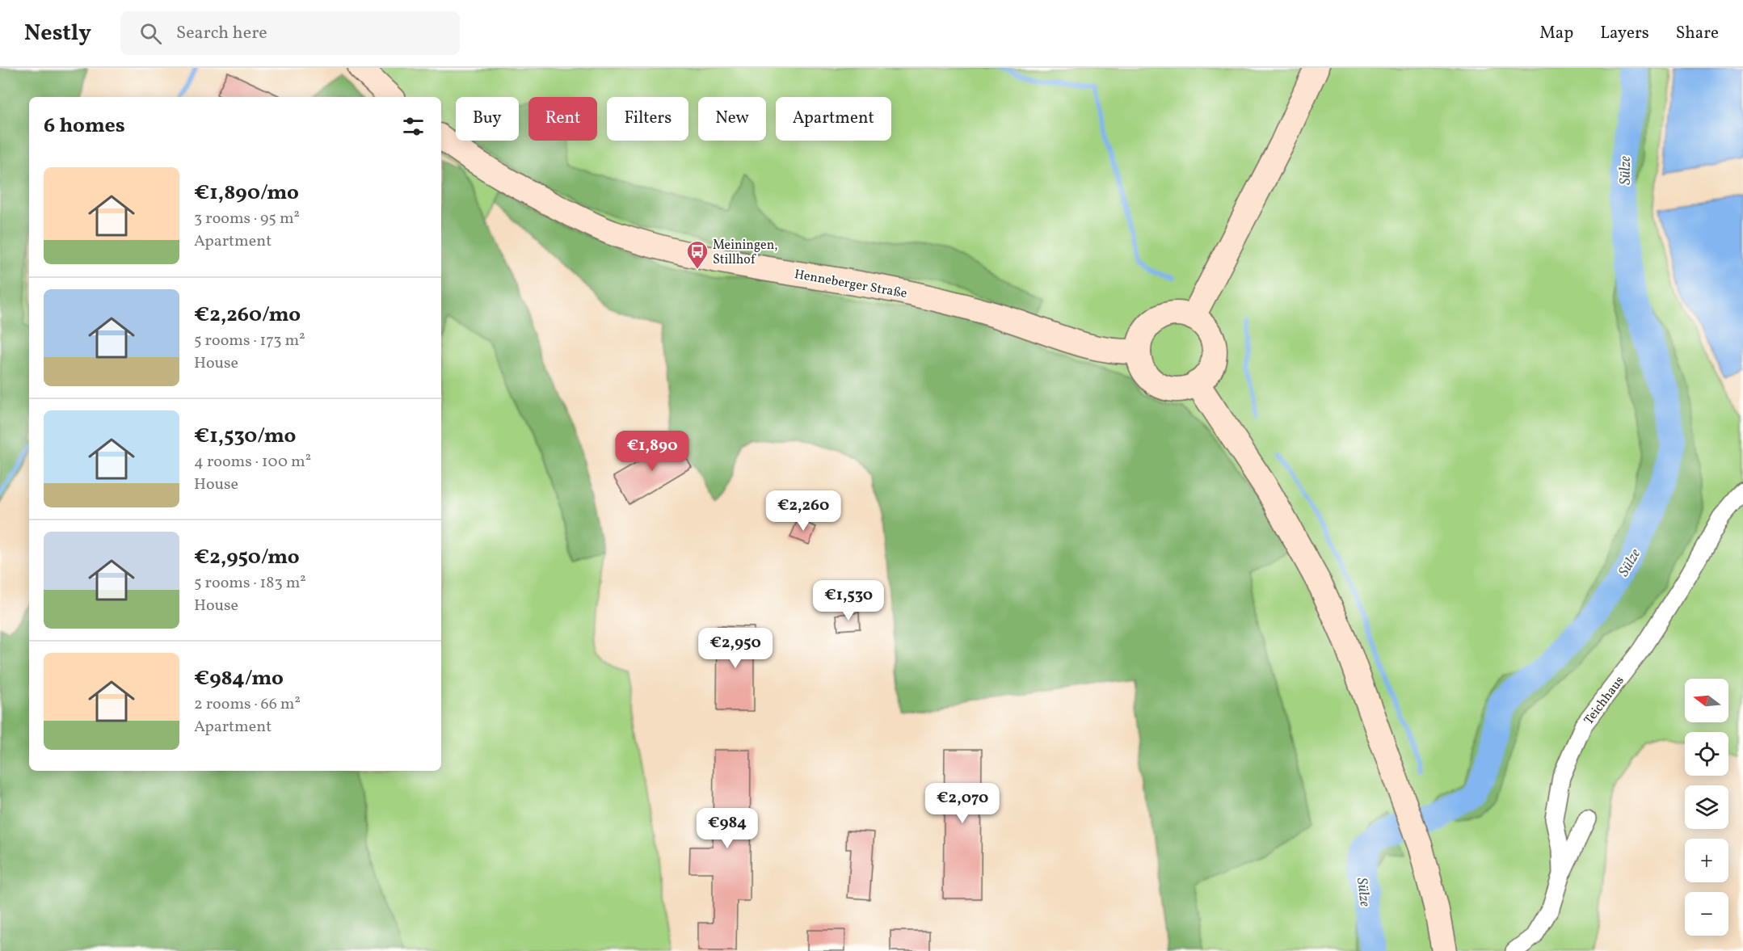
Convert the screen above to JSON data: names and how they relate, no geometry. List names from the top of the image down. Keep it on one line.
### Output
{"streets":{"main road":["Henneberger Straße"],"street":["Teichhaus"]},"water":["Sülze"],"places":{"bus stop":["Meiningen, Stillhof"]},"north":"left","page":{"header":"Nestly","search":"Search here","nav":["Map","Layers","Share"],"chip":["Buy","Rent","Filters","New","Apartment"],"heading":"6 homes","list":[{"name":"€1,890/mo","note":"3 rooms · 95 m² · Apartment"},{"name":"€2,260/mo","note":"5 rooms · 173 m² · House"},{"name":"€1,530/mo","note":"4 rooms · 100 m² · House"},{"name":"€2,950/mo","note":"5 rooms · 183 m² · House"},{"name":"€984/mo","note":"2 rooms · 66 m² · Apartment"}],"price":["€1,890","€2,260","€1,530","€2,950","€2,070","€984"],"map_buttons":["+","−"]}}
